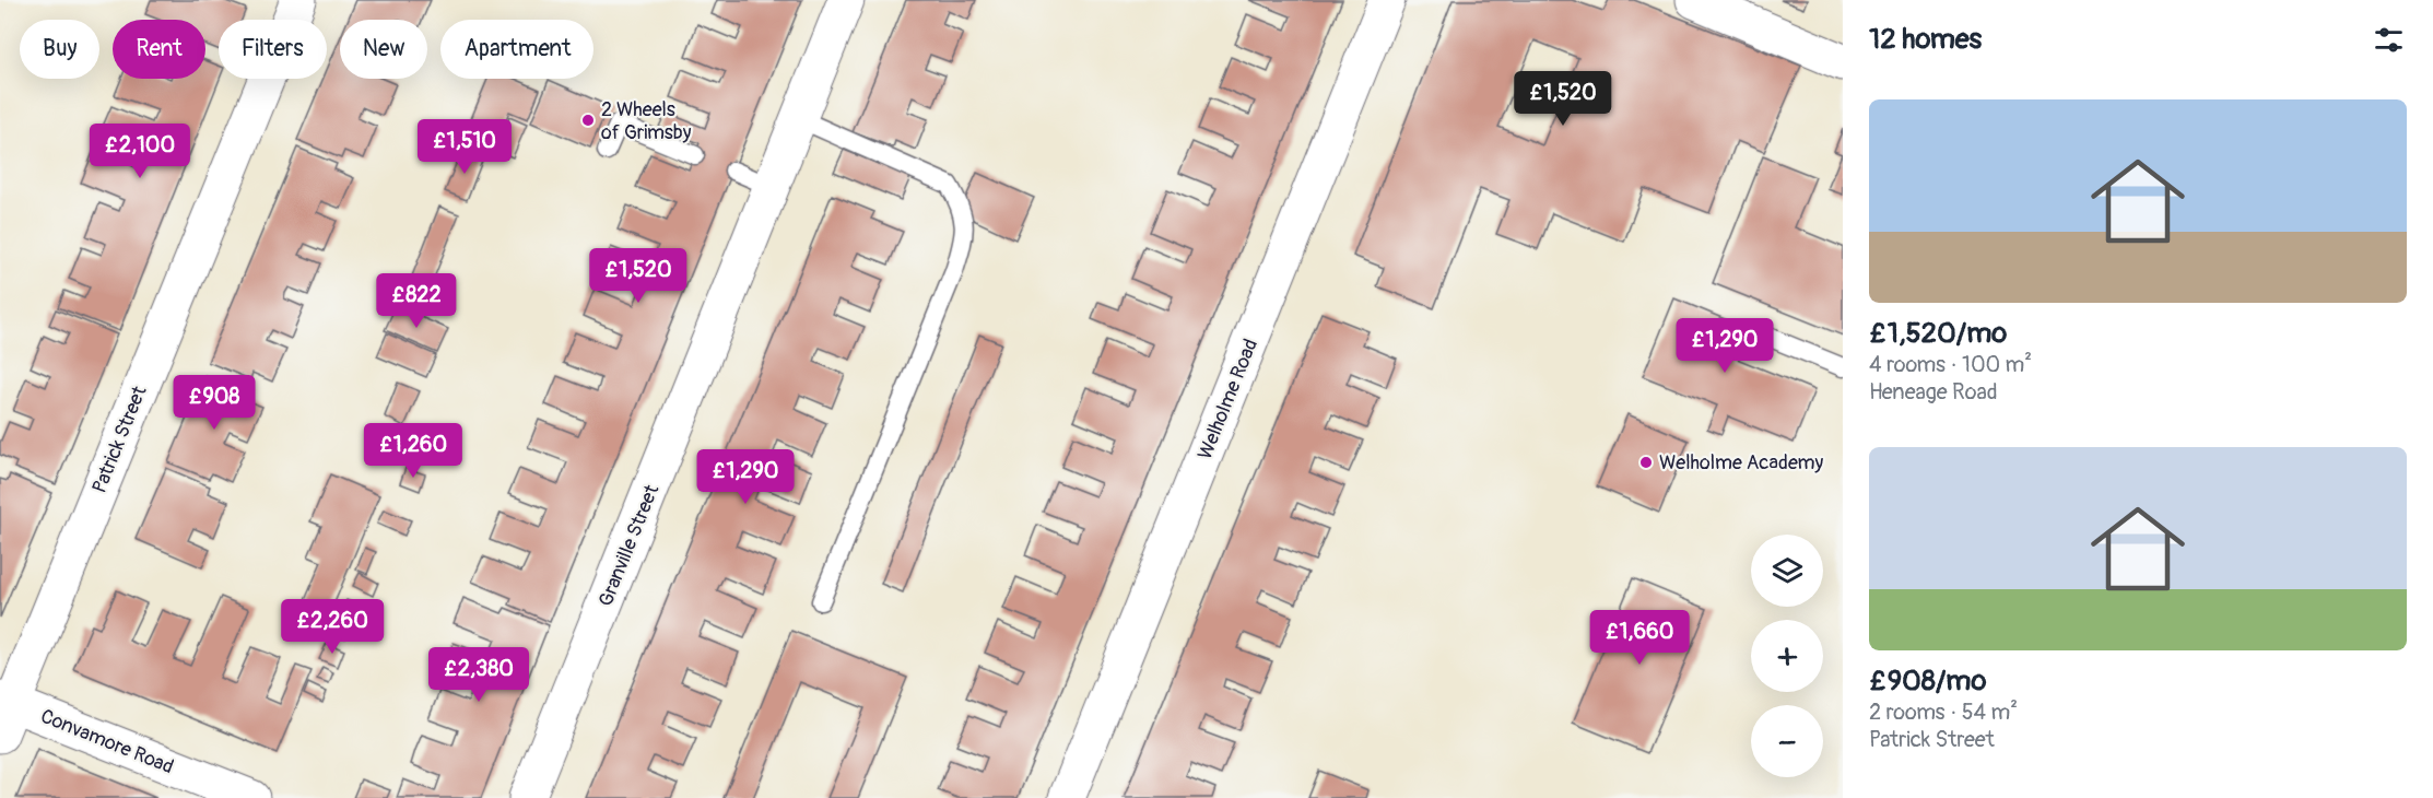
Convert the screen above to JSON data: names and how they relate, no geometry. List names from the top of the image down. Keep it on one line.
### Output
{"streets":{"street":["Welholme Road","Patrick Street","Granville Street","Convamore Road"]},"crossings":[["Patrick Street","Convamore Road"]],"places":["2 Wheels of Grimsby","Welholme Academy"],"page":{"heading":"12 homes","chip":["Buy","Rent","Filters","New","Apartment"],"price":["£1,520","£1,510","£2,100","£1,520","£822","£1,290","£908","£1,260","£1,290","£2,260","£1,660","£2,380"],"list":[{"name":"£1,520/mo","note":"4 rooms · 100 m² · Heneage Road"},{"name":"£908/mo","note":"2 rooms · 54 m² · Patrick Street"}],"map_buttons":["+","−"]}}
